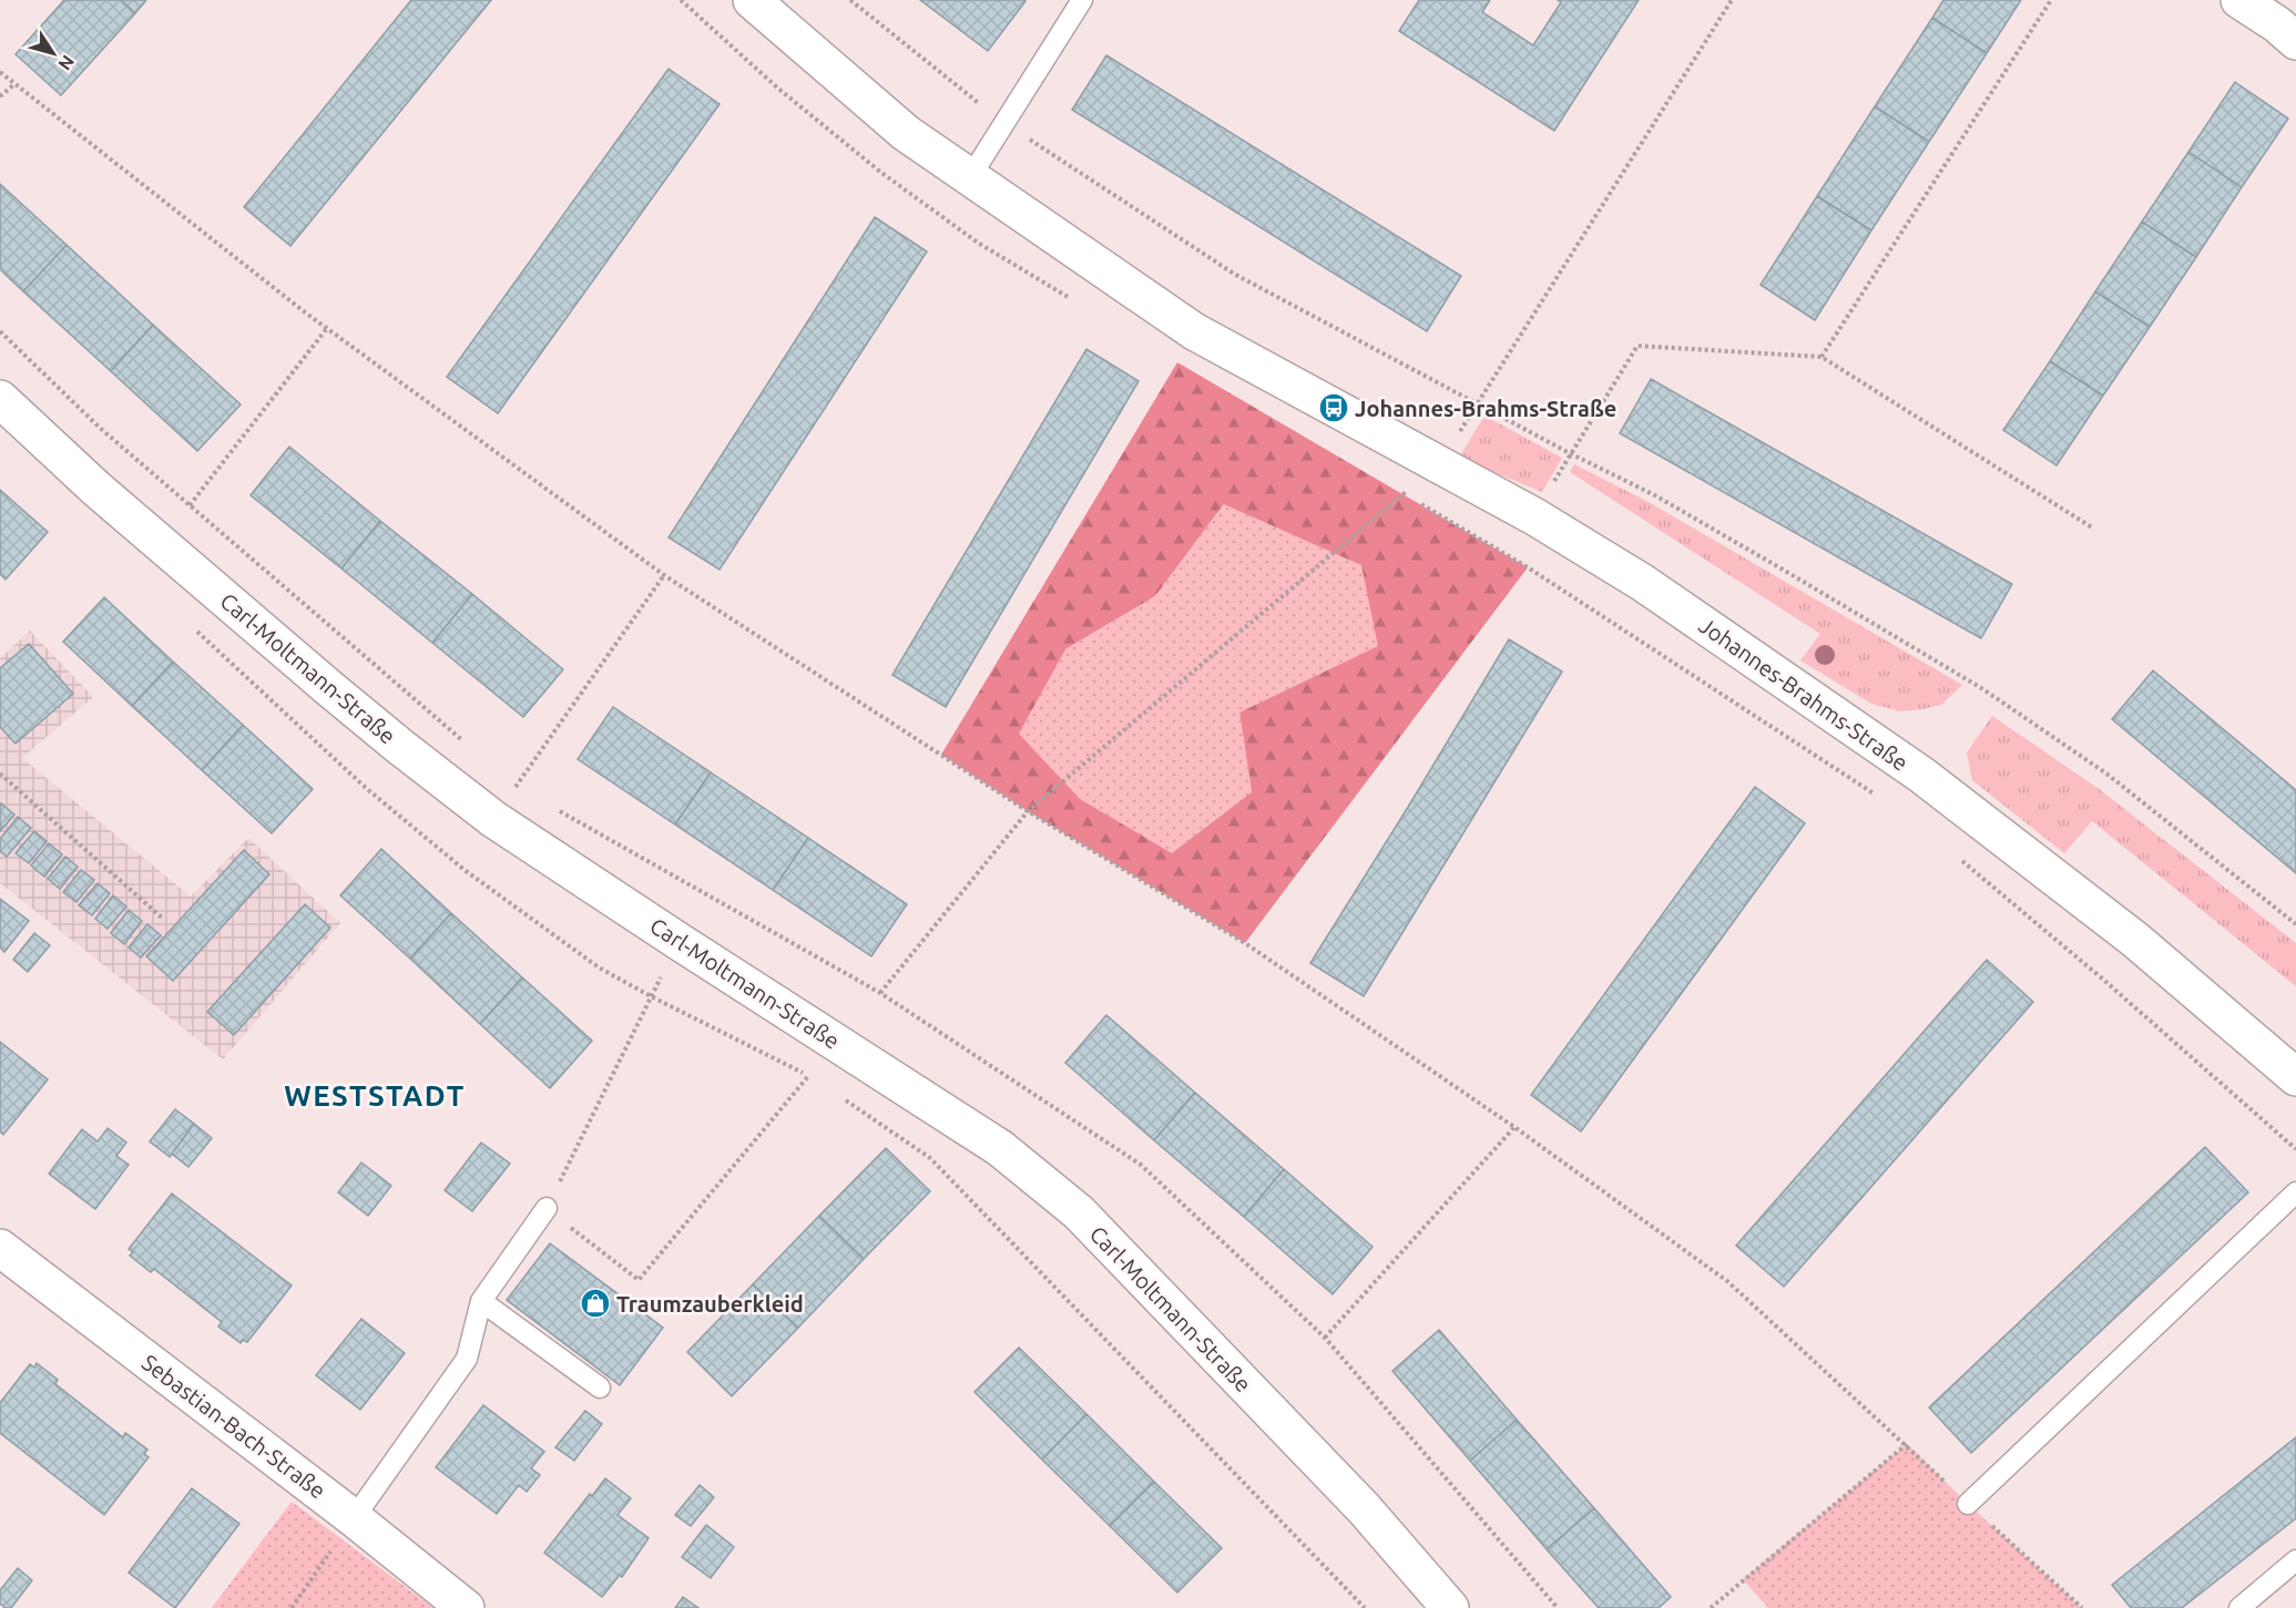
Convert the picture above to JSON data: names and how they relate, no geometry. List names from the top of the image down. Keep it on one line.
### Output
{"streets":{"street":["Carl-Moltmann-Straße","Johannes-Brahms-Straße","Sebastian-Bach-Straße"]},"districts":["WESTSTADT"],"places":{"bus stop":["Johannes-Brahms-Straße"],"shop":["Traumzauberkleid"]},"north":"bottom right"}
